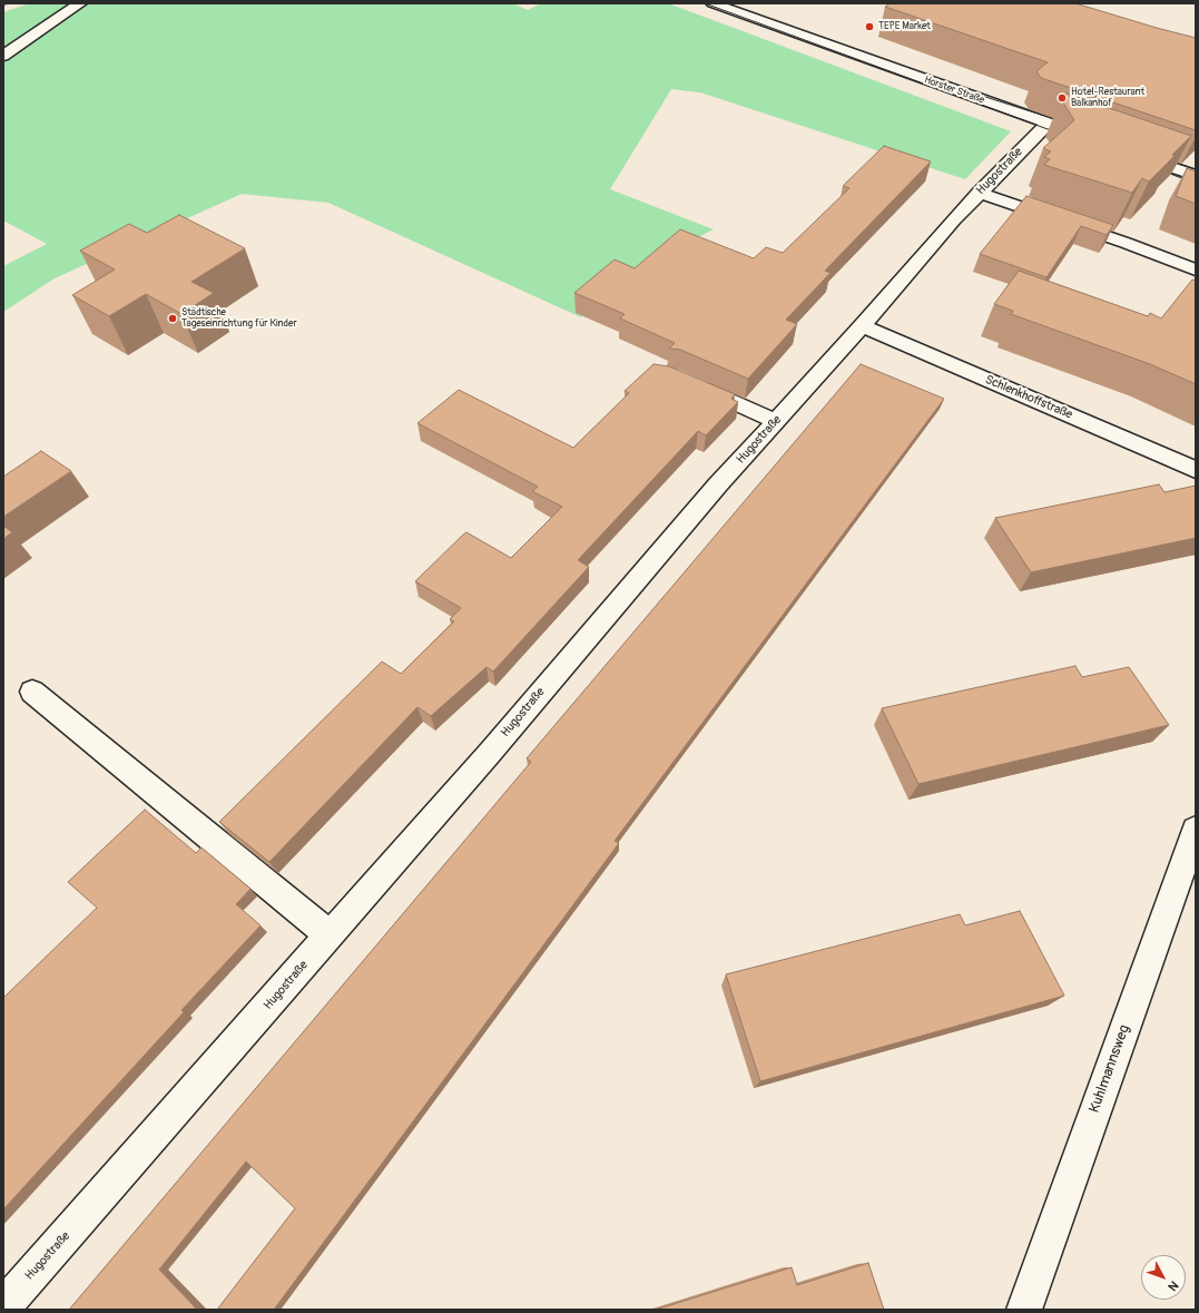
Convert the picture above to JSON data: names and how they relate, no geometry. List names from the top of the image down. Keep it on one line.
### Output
{"streets":{"street":["Horster Straße","Hugostraße","Schlenkhoffstraße","Kuhlmannsweg"]},"crossings":[["Horster Straße","Hugostraße"],["Hugostraße","Schlenkhoffstraße"]],"places":["TEPE Market","Hotel-Restaurant Balkanhof","Städtische Tageseinrichtung für Kinder"],"north":"bottom right"}
